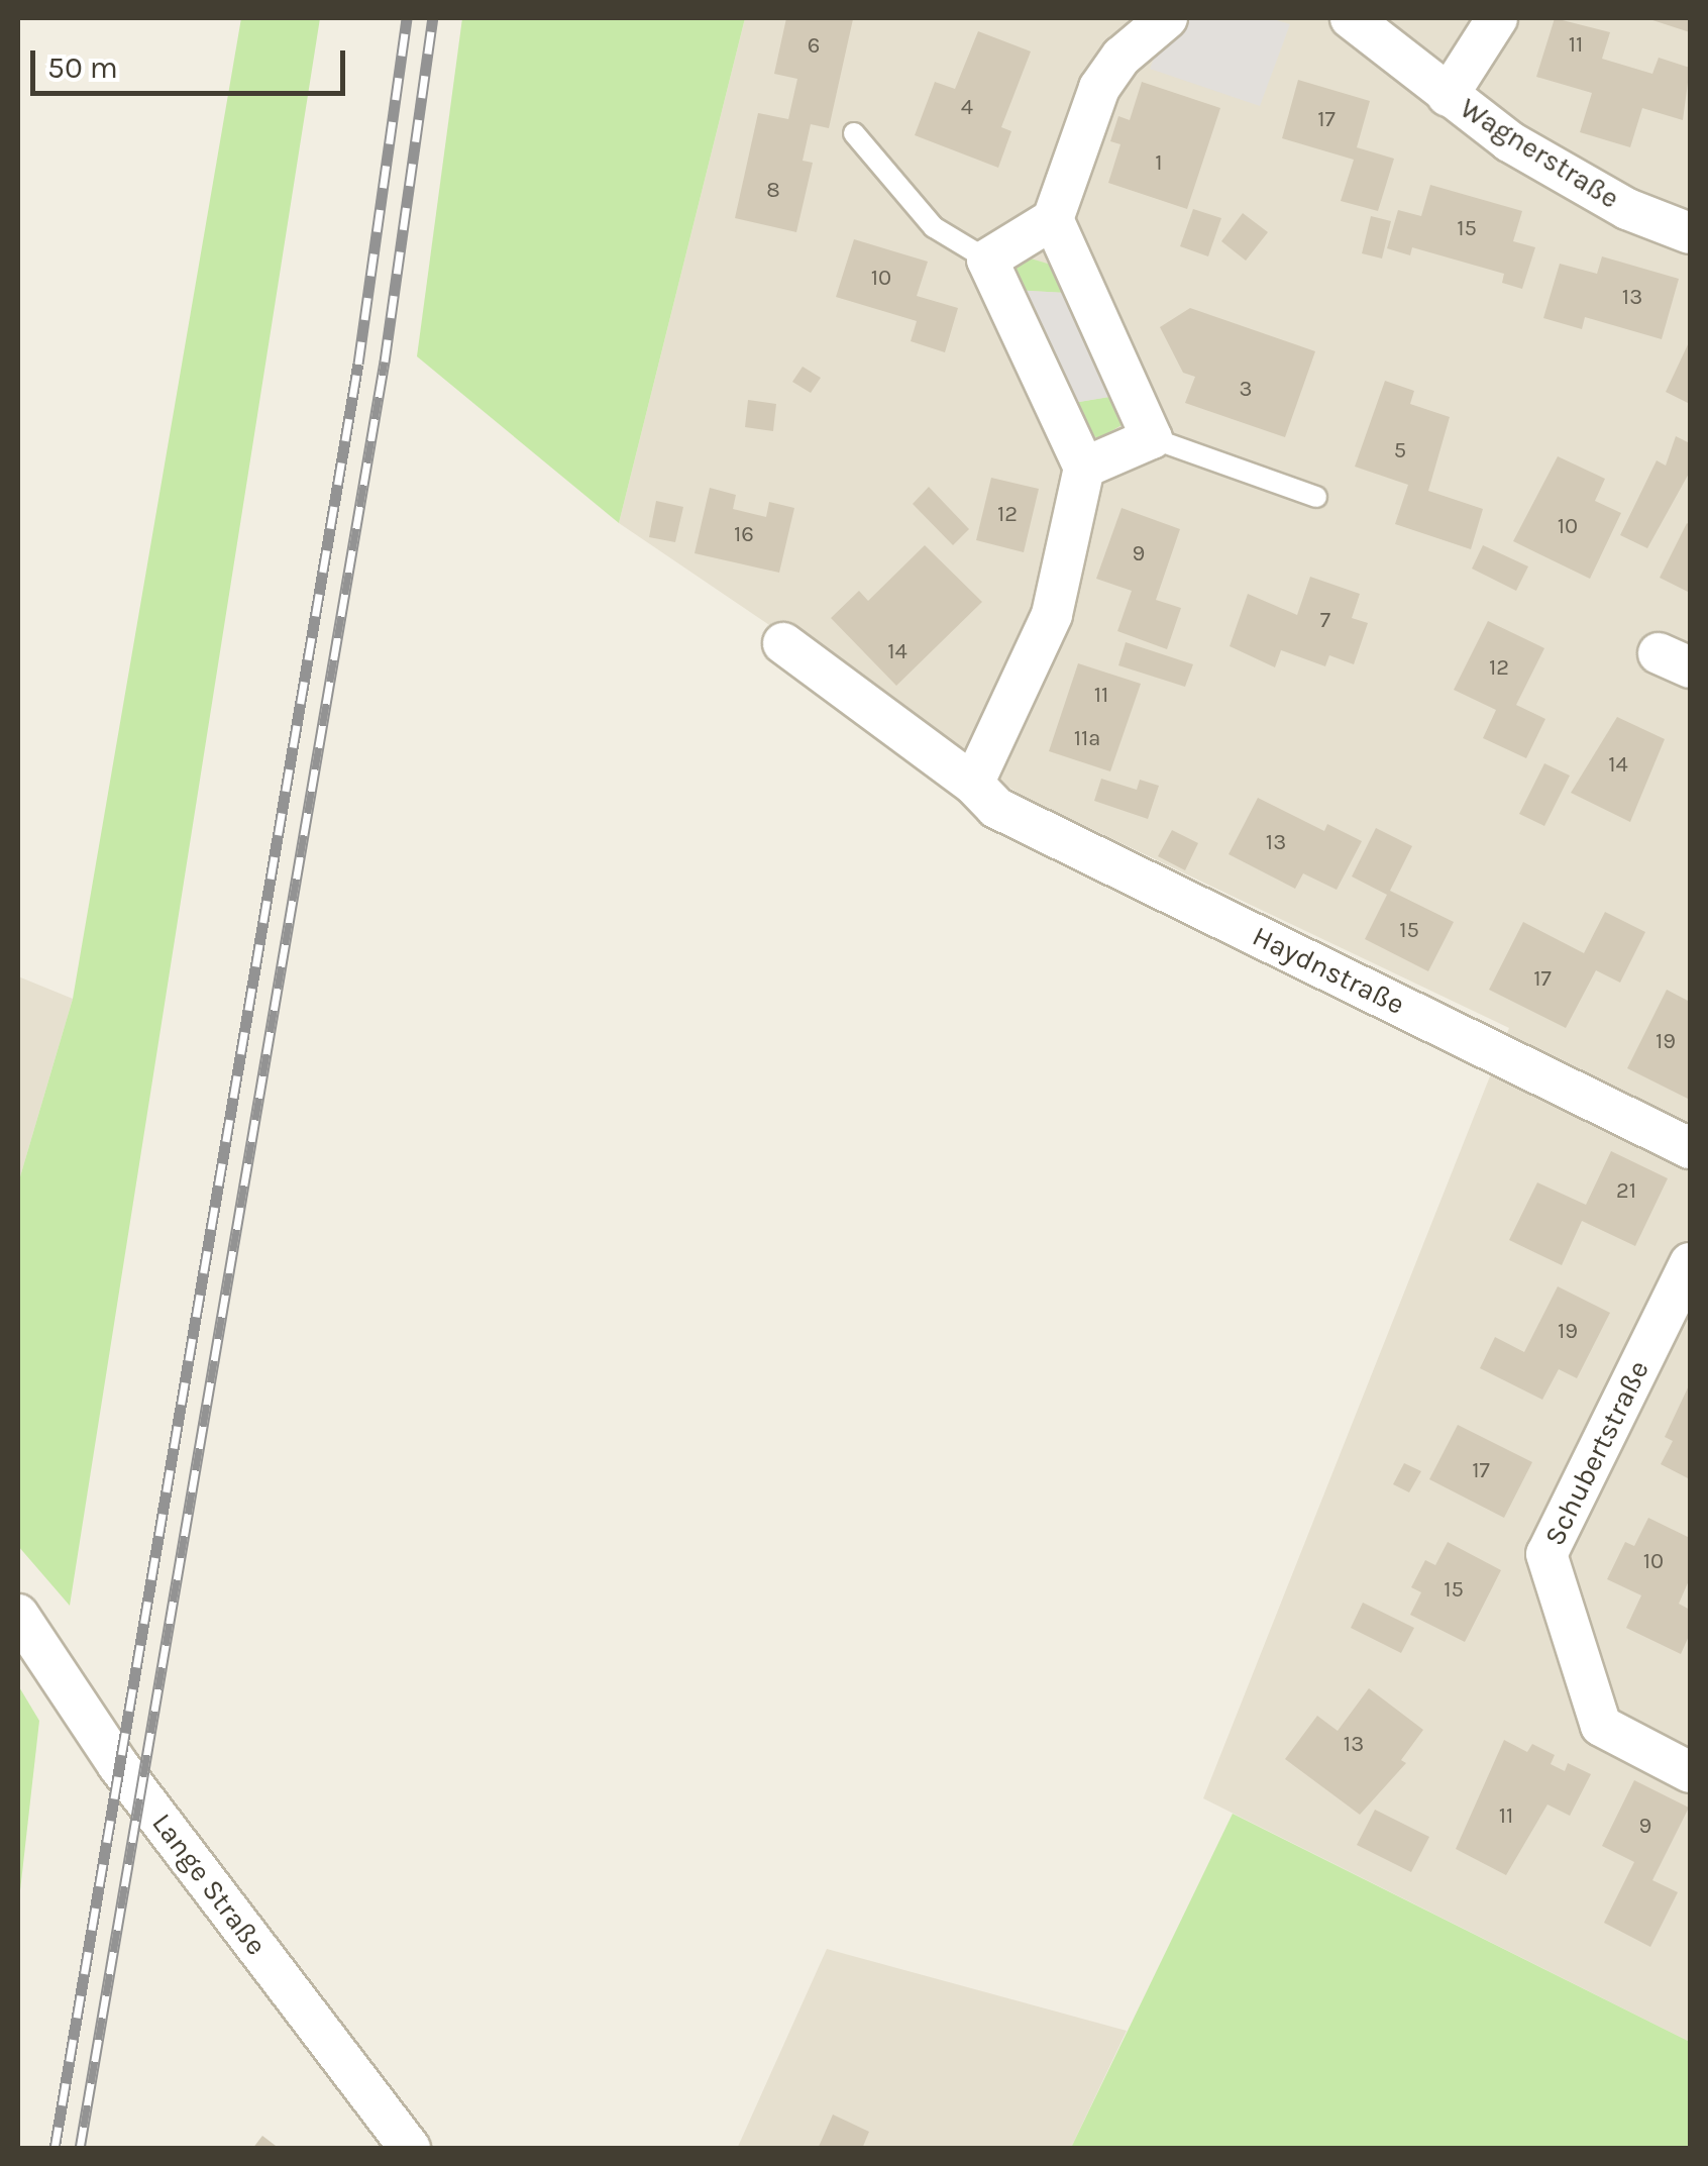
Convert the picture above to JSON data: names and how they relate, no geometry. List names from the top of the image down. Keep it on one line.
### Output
{"streets":{"street":["Wagnerstraße","Haydnstraße","Schubertstraße","Lange Straße"]},"house_numbers":["11","6","4","17","1","8","15","10","13","3","5","12","10","16","9","7","14","12","11","11a","14","13","15","17","19","21","19","17","10","15","13","11","9"],"scale_bar":"50 m"}
